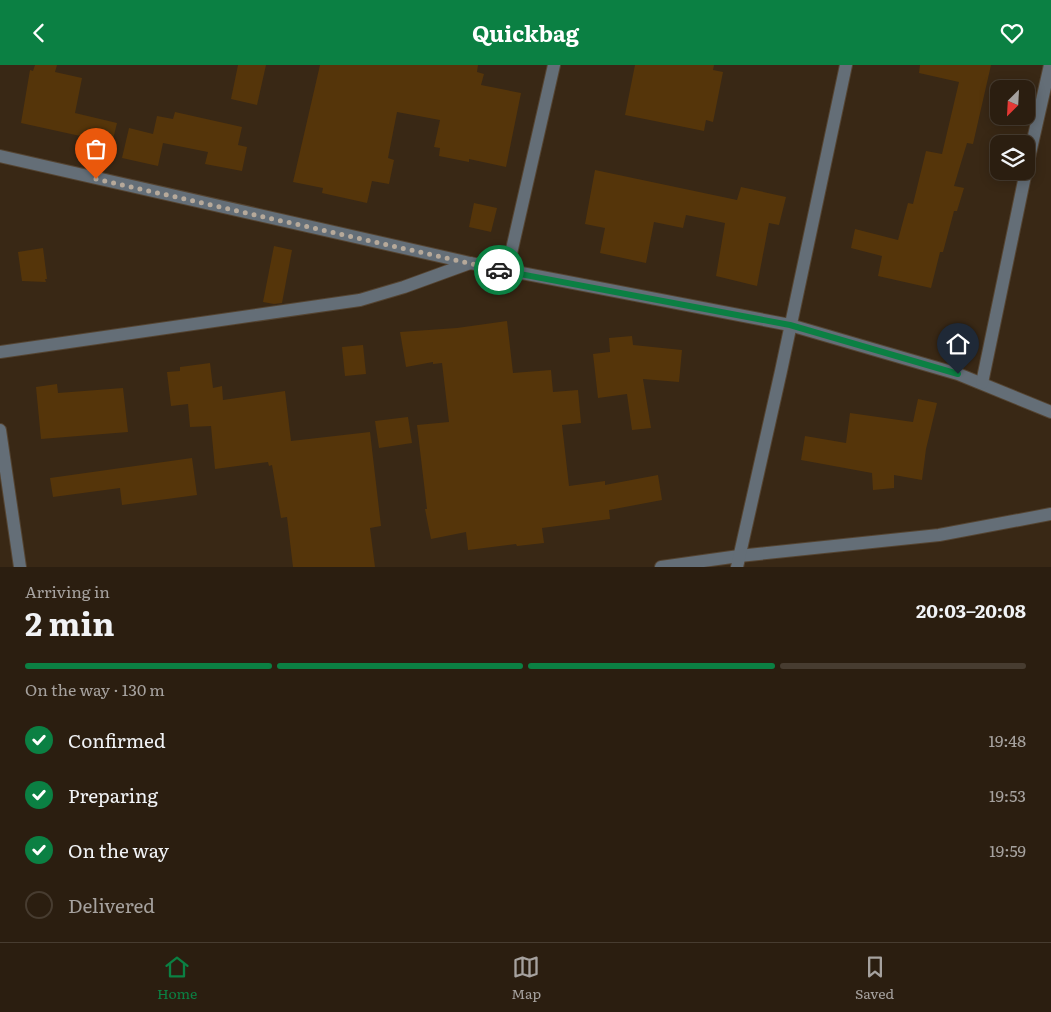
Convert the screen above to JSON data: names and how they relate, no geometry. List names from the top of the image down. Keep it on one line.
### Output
{"north":"bottom left","page":{"header":"Quickbag","heading":["2 min","Arriving in","20:03–20:08"],"bar":"On the way · 130 m","list":[["Confirmed","19:48"],["Preparing","19:53"],["On the way","19:59"],"Delivered"],"tabs":["Home","Map","Saved"]}}
